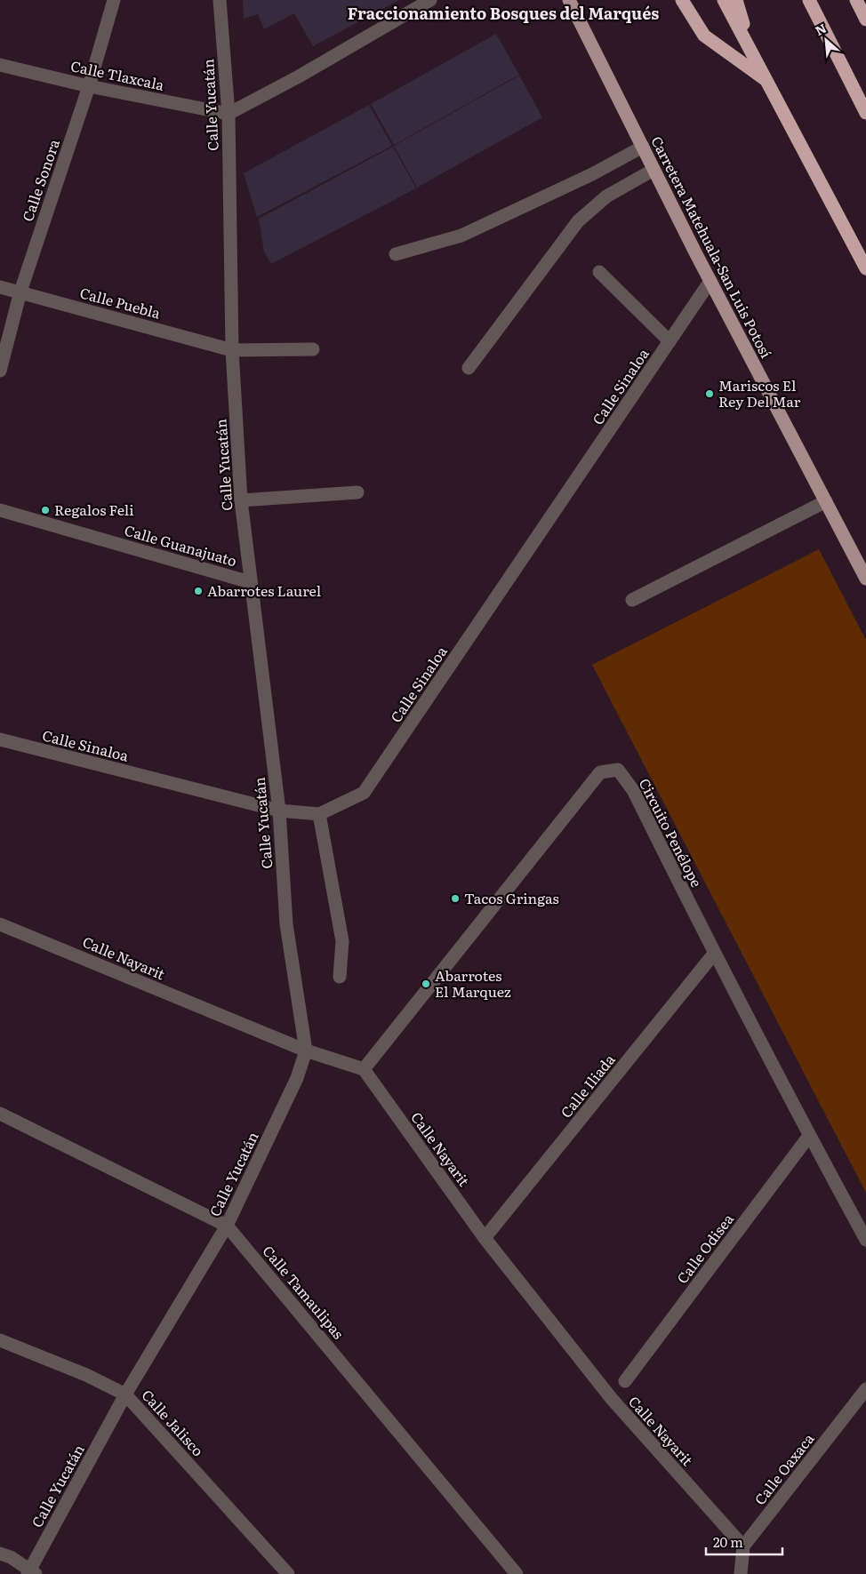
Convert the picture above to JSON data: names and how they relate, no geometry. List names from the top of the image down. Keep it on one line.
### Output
{"streets":{"main road":["Carretera Matehuala-San Luis Potosí"],"street":["Calle Tlaxcala","Calle Yucatán","Calle Sonora","Calle Puebla","Calle Sinaloa","Calle Guanajuato","Circuito Penélope","Calle Nayarit","Calle Iliada","Calle Odisea","Calle Tamaulipas","Calle Jalisco","Calle Oaxaca"]},"crossings":[["Calle Tlaxcala","Calle Yucatán"],["Calle Tlaxcala","Calle Sonora"],["Calle Yucatán","Calle Puebla"],["Calle Yucatán","Calle Sinaloa"],["Calle Yucatán","Calle Guanajuato"],["Calle Yucatán","Calle Nayarit"],["Calle Yucatán","Calle Tamaulipas"],["Calle Yucatán","Calle Jalisco"],["Calle Sonora","Calle Puebla"],["Carretera Matehuala-San Luis Potosí","Calle Sinaloa"],["Circuito Penélope","Calle Nayarit"],["Circuito Penélope","Calle Iliada"],["Circuito Penélope","Calle Odisea"],["Calle Nayarit","Calle Iliada"],["Calle Nayarit","Calle Oaxaca"]],"districts":["Fraccionamiento Bosques del Marqués"],"places":["Mariscos El Rey Del Mar","Regalos Feli","Abarrotes Laurel","Tacos Gringas","Abarrotes El Marquez"],"scale_bar":"20 m","north":"top left"}
